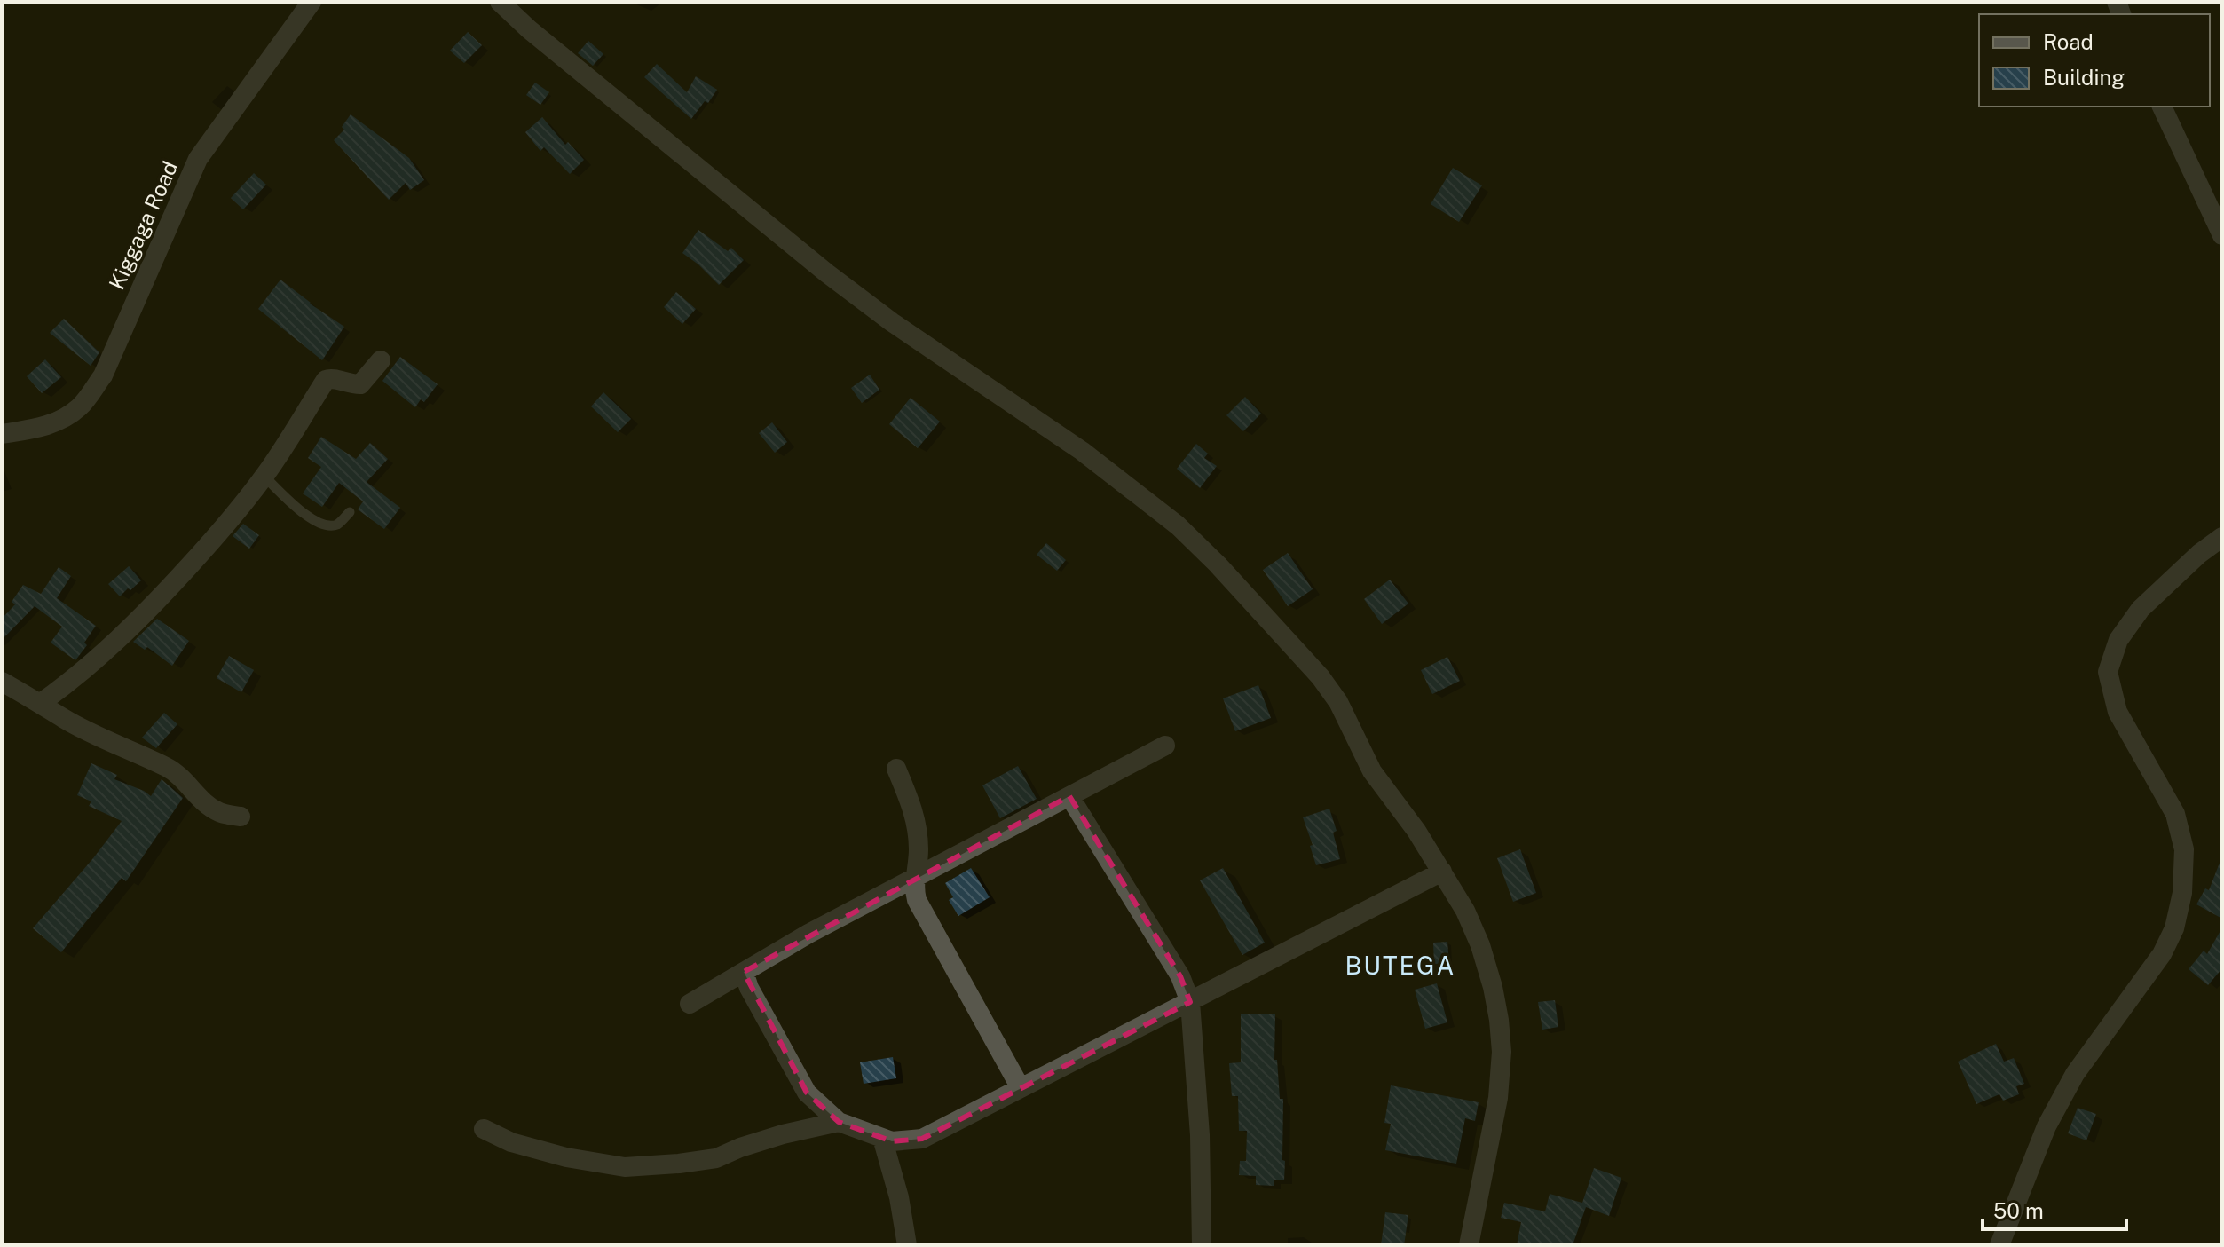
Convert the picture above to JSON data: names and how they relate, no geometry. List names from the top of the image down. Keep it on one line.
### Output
{"streets":{"street":["Kiggaga Road"]},"districts":["BUTEGA"],"legend":["Road","Building"],"scale_bar":"50 m"}
